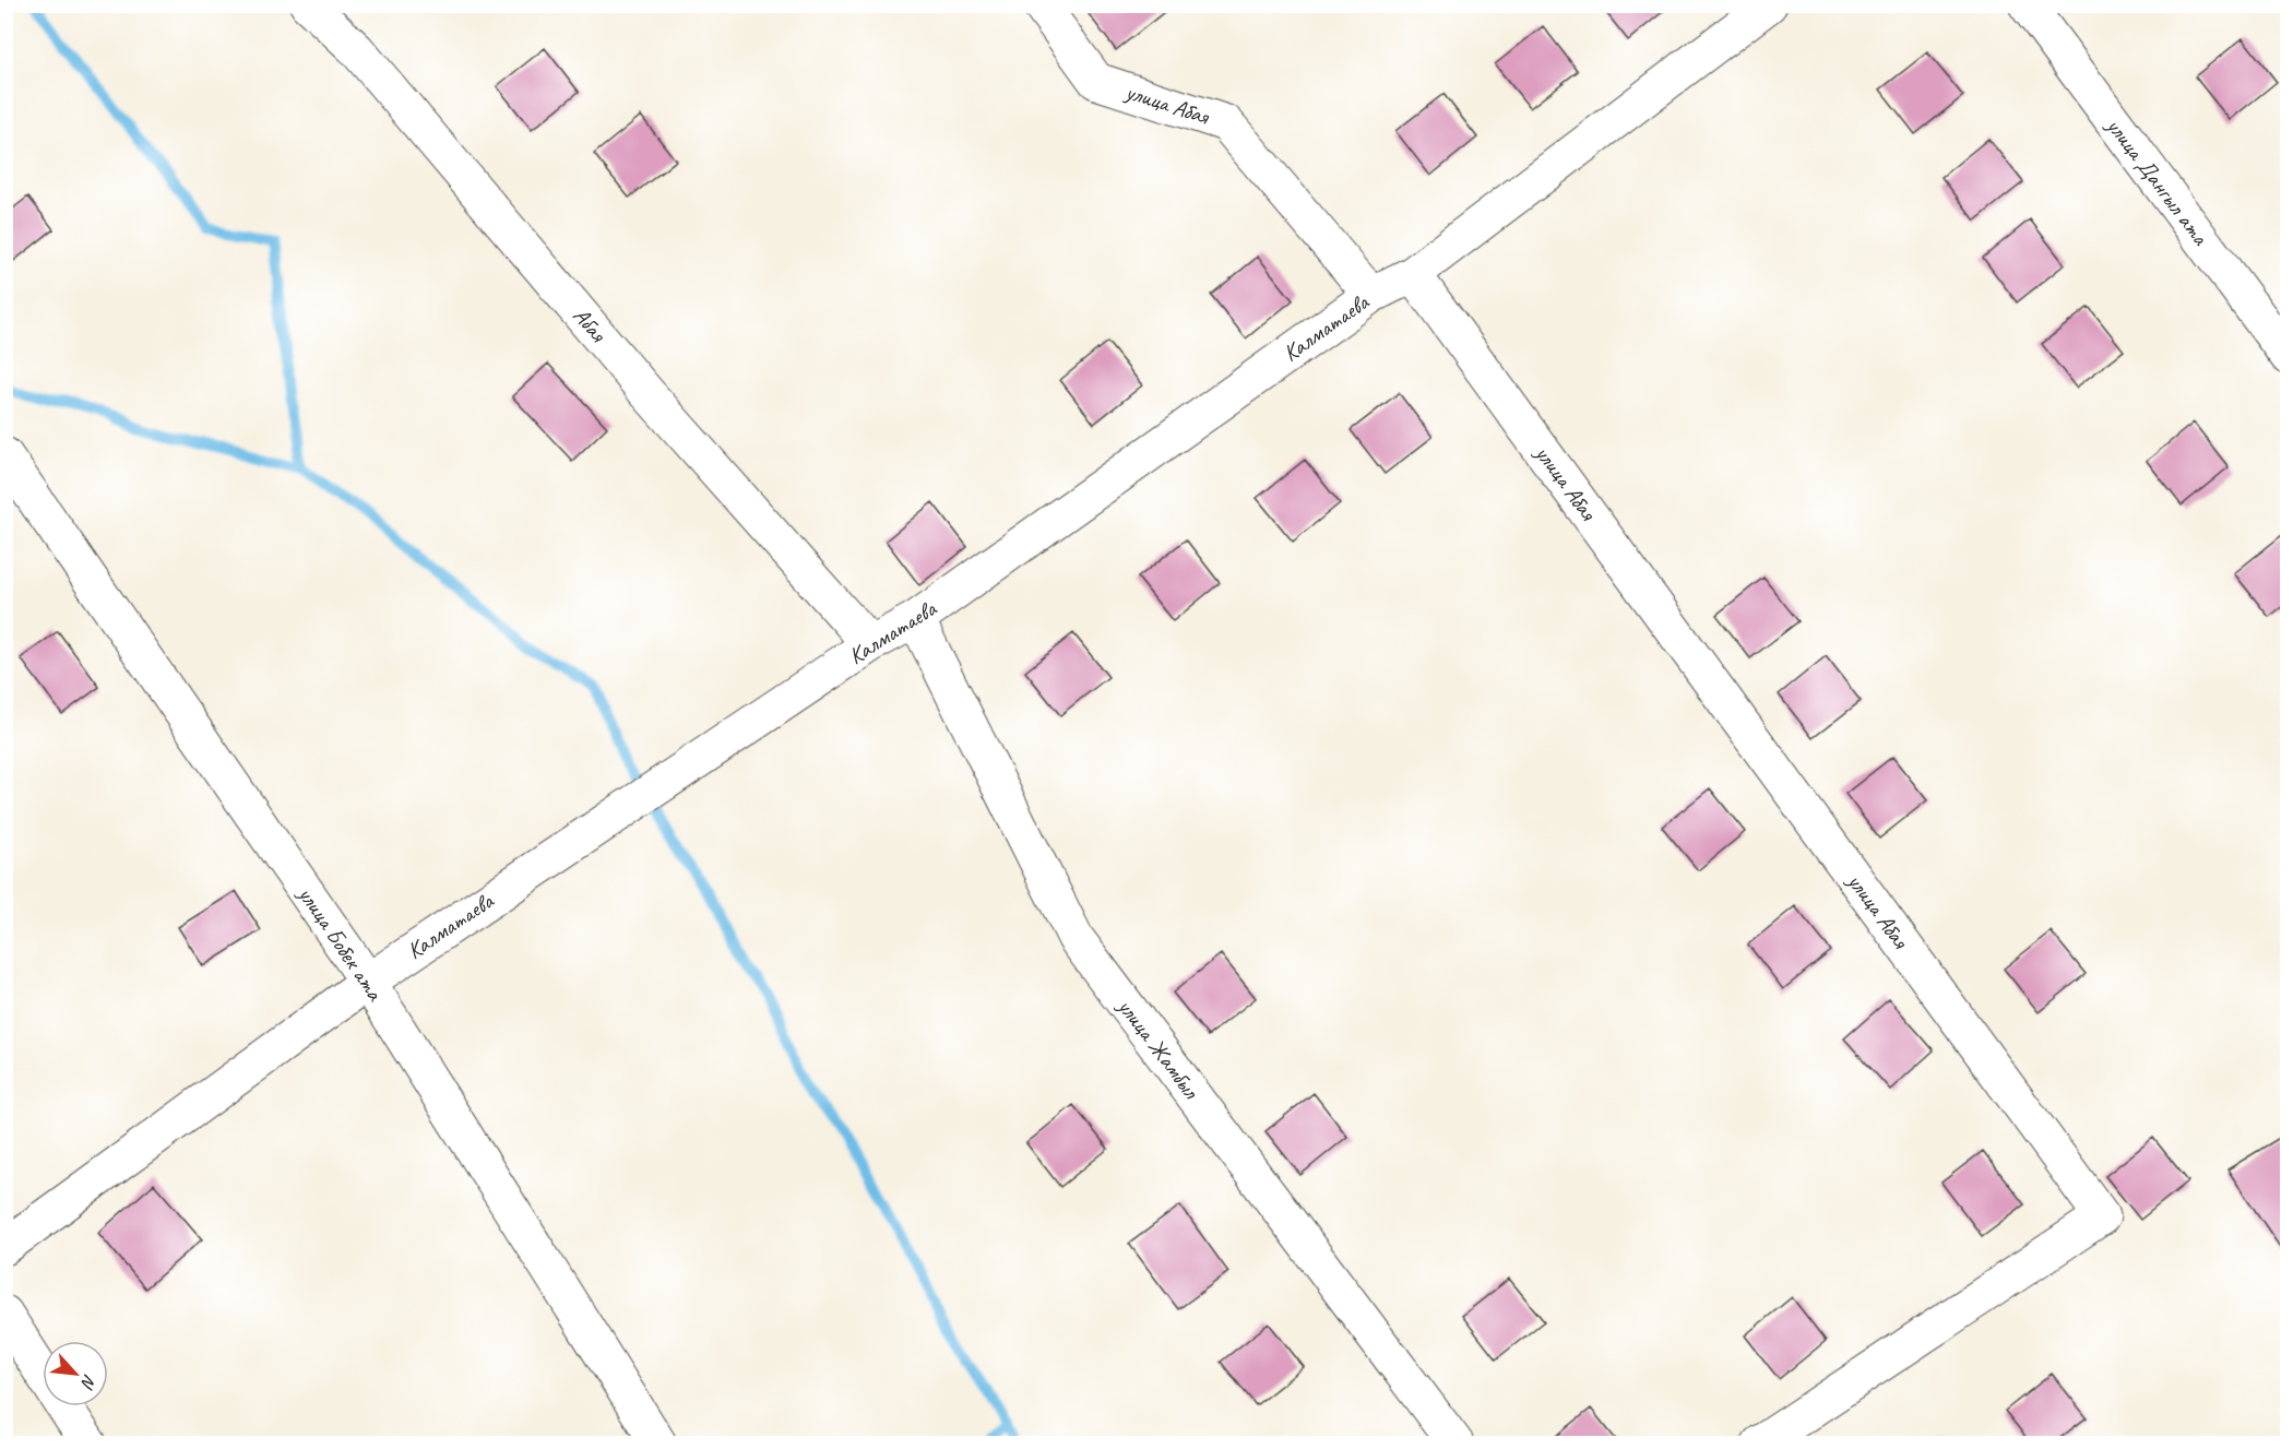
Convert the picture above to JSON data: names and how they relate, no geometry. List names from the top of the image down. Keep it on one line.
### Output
{"streets":{"street":["улица Абая","улица Дангыл ата","Абая","Калматаева","улица Бобек ата","улица Жамбыл"]},"crossings":[["улица Абая","Калматаева"],["Абая","Калматаева"],["Калматаева","улица Бобек ата"],["Калматаева","улица Жамбыл"]],"north":"bottom right"}
